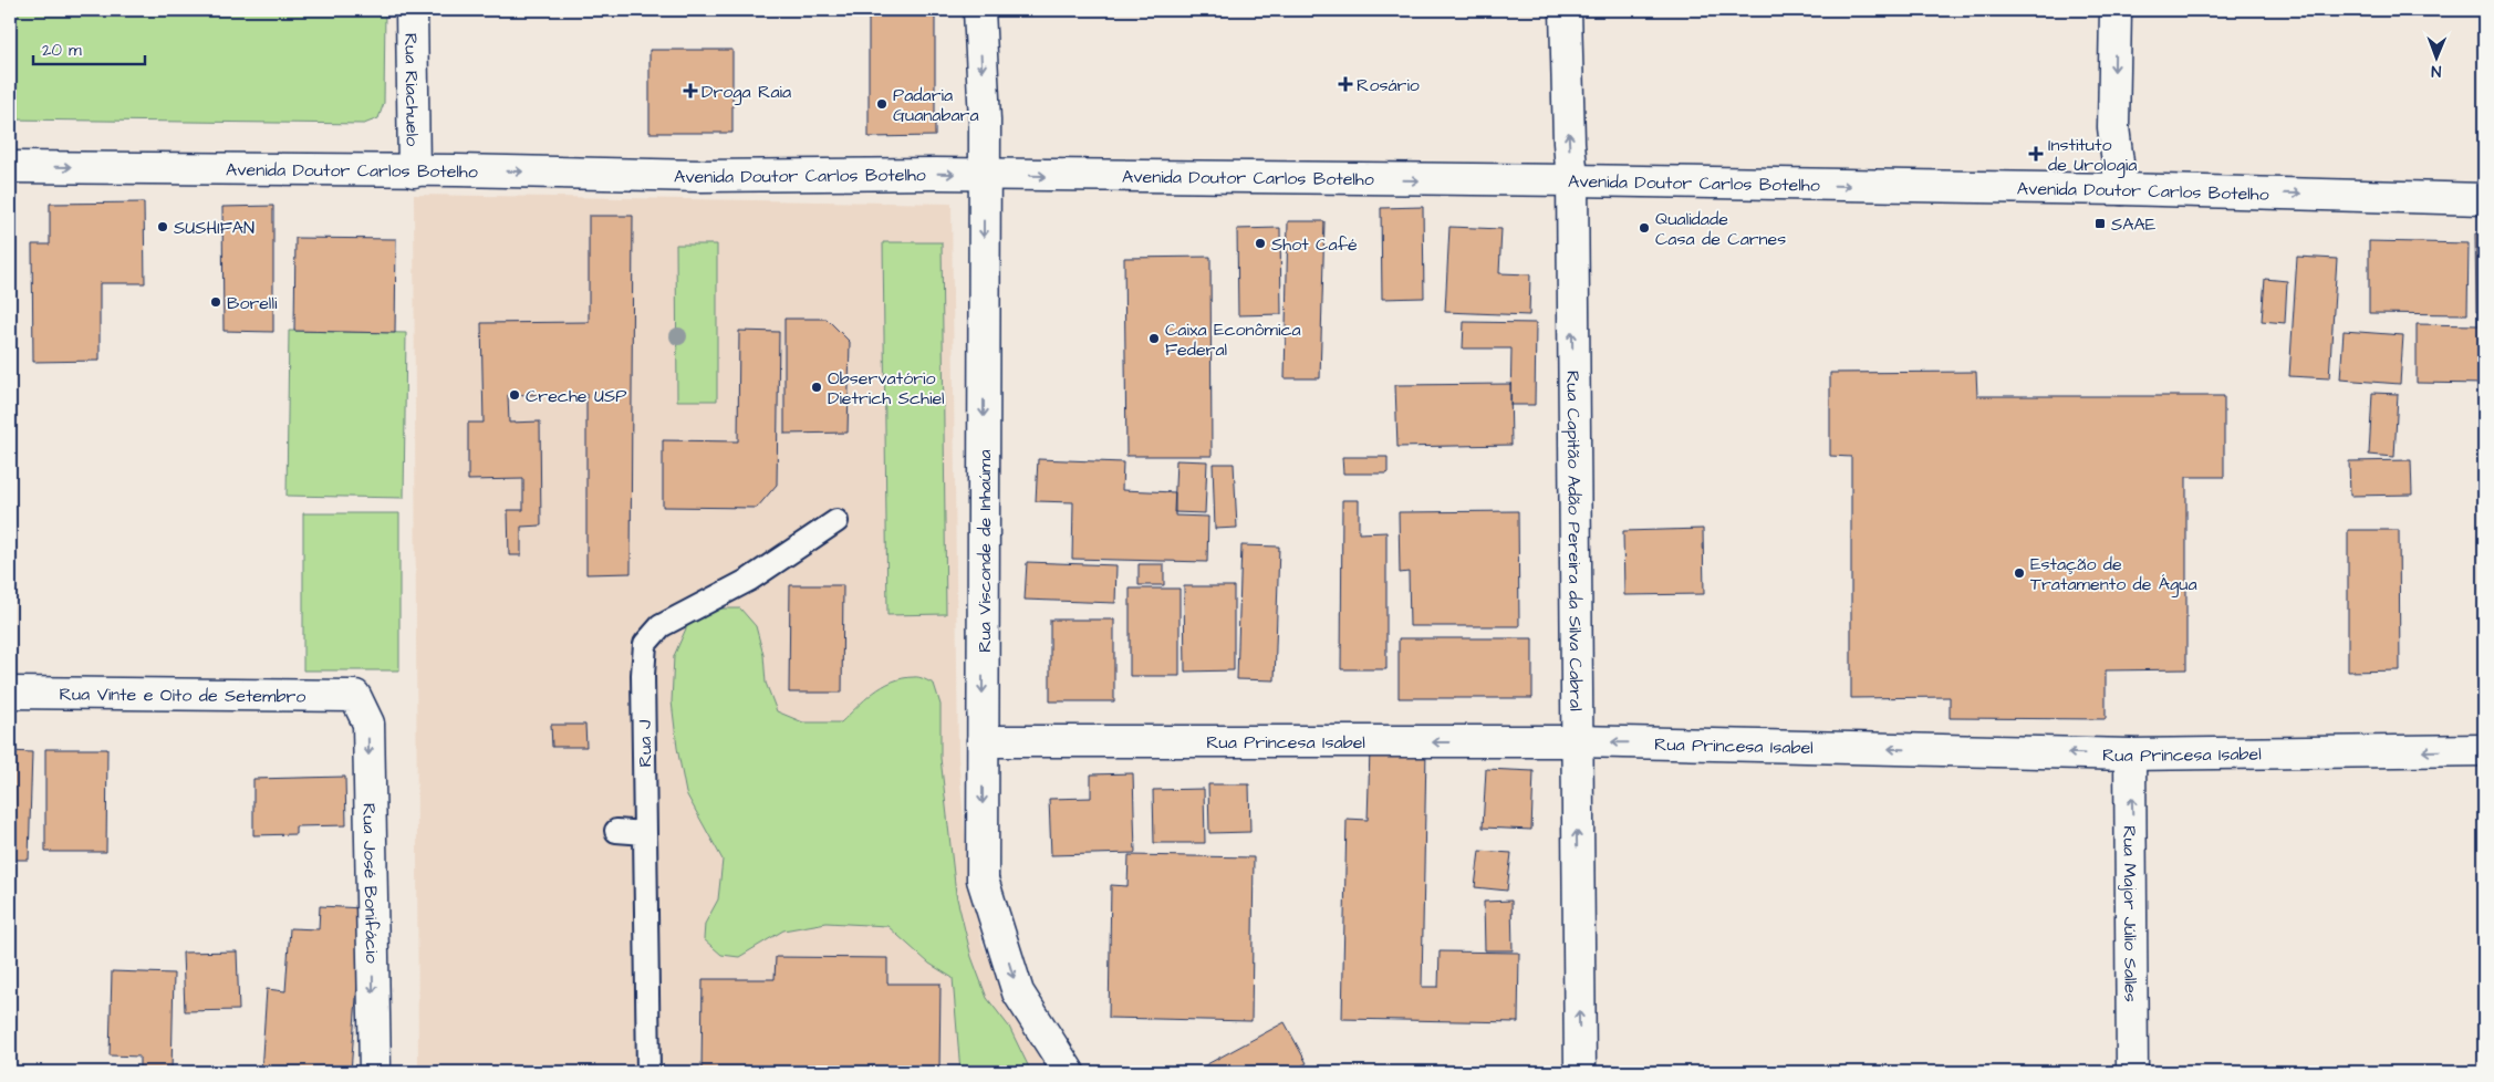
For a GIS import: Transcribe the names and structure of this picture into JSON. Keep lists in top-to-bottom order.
{
  "streets": {
    "main road": [
      "Rua Riachuelo",
      "Avenida Doutor Carlos Botelho",
      "Rua Capitão Adão Pereira da Silva Cabral",
      "Rua Visconde de Inhaúma",
      "Rua Vinte e Oito de Setembro",
      "Rua Princesa Isabel",
      "Rua José Bonifácio",
      "Rua Major Júlio Salles"
    ],
    "lane": ["Rua J"]
  },
  "crossings": [
    ["Rua Riachuelo", "Avenida Doutor Carlos Botelho"],
    ["Avenida Doutor Carlos Botelho", "Rua Capitão Adão Pereira da Silva Cabral"],
    ["Avenida Doutor Carlos Botelho", "Rua Visconde de Inhaúma"],
    ["Rua Capitão Adão Pereira da Silva Cabral", "Rua Princesa Isabel"],
    ["Rua Visconde de Inhaúma", "Rua Princesa Isabel"],
    ["Rua Vinte e Oito de Setembro", "Rua José Bonifácio"],
    ["Rua Princesa Isabel", "Rua Major Júlio Salles"]
  ],
  "one_way": [
    "Avenida Doutor Carlos Botelho",
    "Rua Capitão Adão Pereira da Silva Cabral",
    "Rua Visconde de Inhaúma",
    "Rua Princesa Isabel",
    "Rua José Bonifácio",
    "Rua Major Júlio Salles"
  ],
  "places": {
    "health": ["Rosário", "Droga Raia", "Instituto de Urologia"],
    "other": [
      "Padaria Guanabara",
      "SUSHIFAN",
      "Qualidade Casa de Carnes",
      "Shot Café",
      "Borelli",
      "Caixa Econômica Federal",
      "Observatório Dietrich Schiel",
      "Creche USP",
      "Estação de Tratamento de Água"
    ],
    "transit": ["SAAE"]
  },
  "scale_bar": "20 m",
  "north": "bottom"
}
